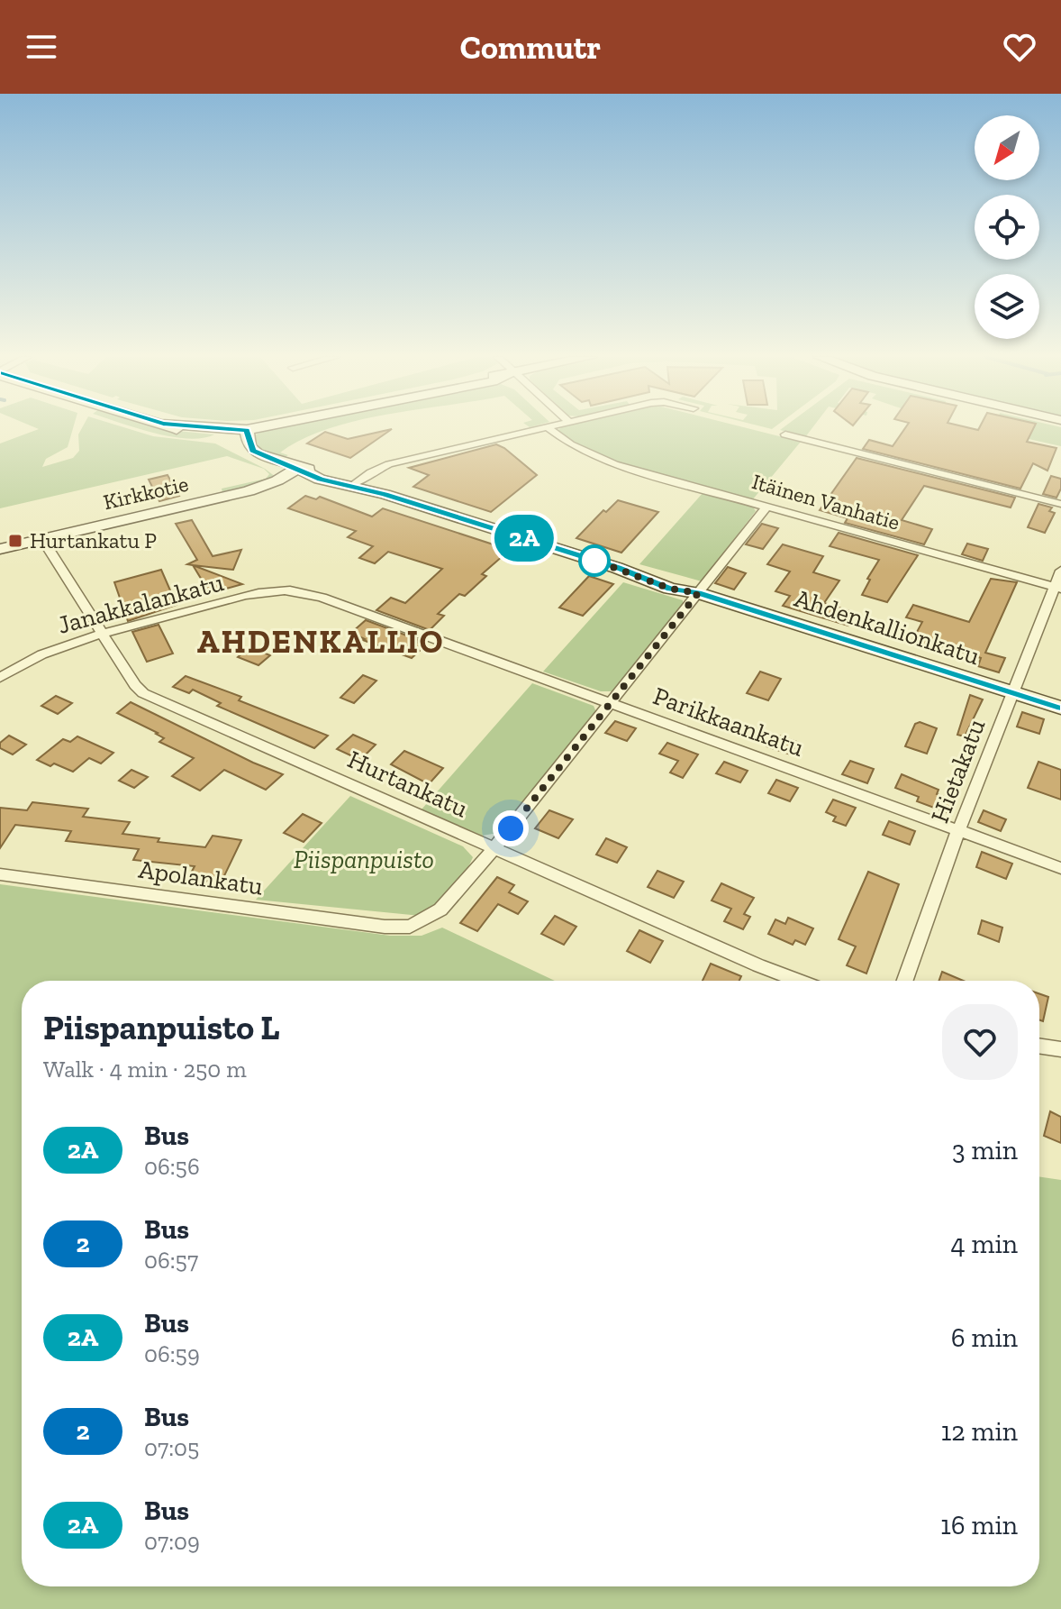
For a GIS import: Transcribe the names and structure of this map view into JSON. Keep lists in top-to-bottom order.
{
  "streets": {
    "street": [
      "Kirkkotie",
      "Itäinen Vanhatie",
      "Janakkalankatu",
      "Ahdenkallionkatu",
      "Parikkaankatu",
      "Hietakatu",
      "Hurtankatu",
      "Apolankatu"
    ]
  },
  "crossings": [
    ["Kirkkotie", "Ahdenkallionkatu"],
    ["Kirkkotie", "Hurtankatu"],
    ["Itäinen Vanhatie", "Hietakatu"],
    ["Janakkalankatu", "Parikkaankatu"],
    ["Janakkalankatu", "Hurtankatu"],
    ["Ahdenkallionkatu", "Hietakatu"],
    ["Parikkaankatu", "Hietakatu"],
    ["Hurtankatu", "Apolankatu"]
  ],
  "districts": ["AHDENKALLIO"],
  "parks": ["Piispanpuisto"],
  "places": {
    "transit": ["Hurtankatu P"]
  },
  "lines": ["bus line 2A"],
  "north": "bottom left",
  "page": {
    "header": "Commutr",
    "on_map": "2A",
    "heading": ["Piispanpuisto L", "Walk · 4 min · 250 m"],
    "list": [
      {
        "mark": "2A",
        "name": "Bus",
        "note": "06:56",
        "value": "3 min"
      },
      {
        "mark": "2",
        "name": "Bus",
        "note": "06:57",
        "value": "4 min"
      },
      {
        "mark": "2A",
        "name": "Bus",
        "note": "06:59",
        "value": "6 min"
      },
      {
        "mark": "2",
        "name": "Bus",
        "note": "07:05",
        "value": "12 min"
      },
      {
        "mark": "2A",
        "name": "Bus",
        "note": "07:09",
        "value": "16 min"
      }
    ]
  }
}
